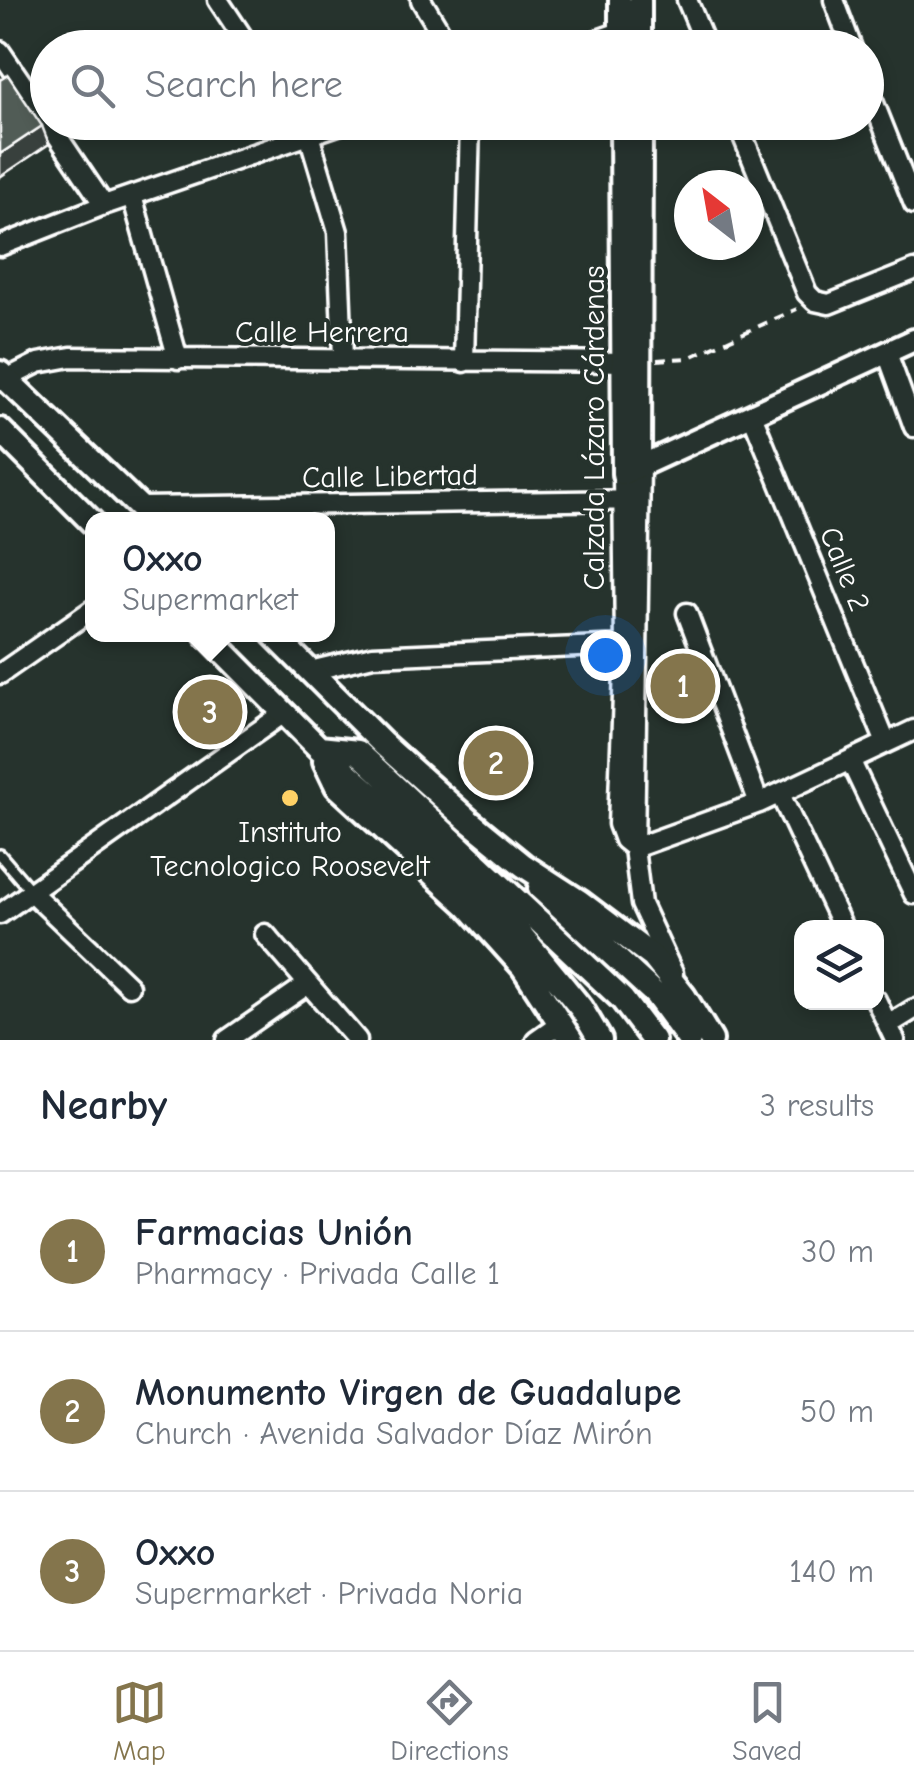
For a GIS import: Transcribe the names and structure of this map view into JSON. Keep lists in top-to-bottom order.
{
  "streets": {
    "street": [
      "Calle Herrera",
      "Calzada Lázaro Cárdenas",
      "Calle Libertad",
      "Calle 2"
    ]
  },
  "crossings": [
    ["Calle Herrera", "Calzada Lázaro Cárdenas"],
    ["Calzada Lázaro Cárdenas", "Calle Libertad"]
  ],
  "places": ["Instituto Tecnologico Roosevelt"],
  "north": "top left",
  "page": {
    "search": "Search here",
    "popup": ["Oxxo", "Supermarket"],
    "pins": ["1", "3", "2"],
    "heading": ["Nearby", "3 results"],
    "list": [
      {
        "mark": "1",
        "name": "Farmacias Unión",
        "note": "Pharmacy · Privada Calle 1",
        "value": "30 m"
      },
      {
        "mark": "2",
        "name": "Monumento Virgen de Guadalupe",
        "note": "Church · Avenida Salvador Díaz Mirón",
        "value": "50 m"
      },
      {
        "mark": "3",
        "name": "Oxxo",
        "note": "Supermarket · Privada Noria",
        "value": "140 m"
      }
    ],
    "nav": ["Map", "Directions", "Saved"]
  }
}
